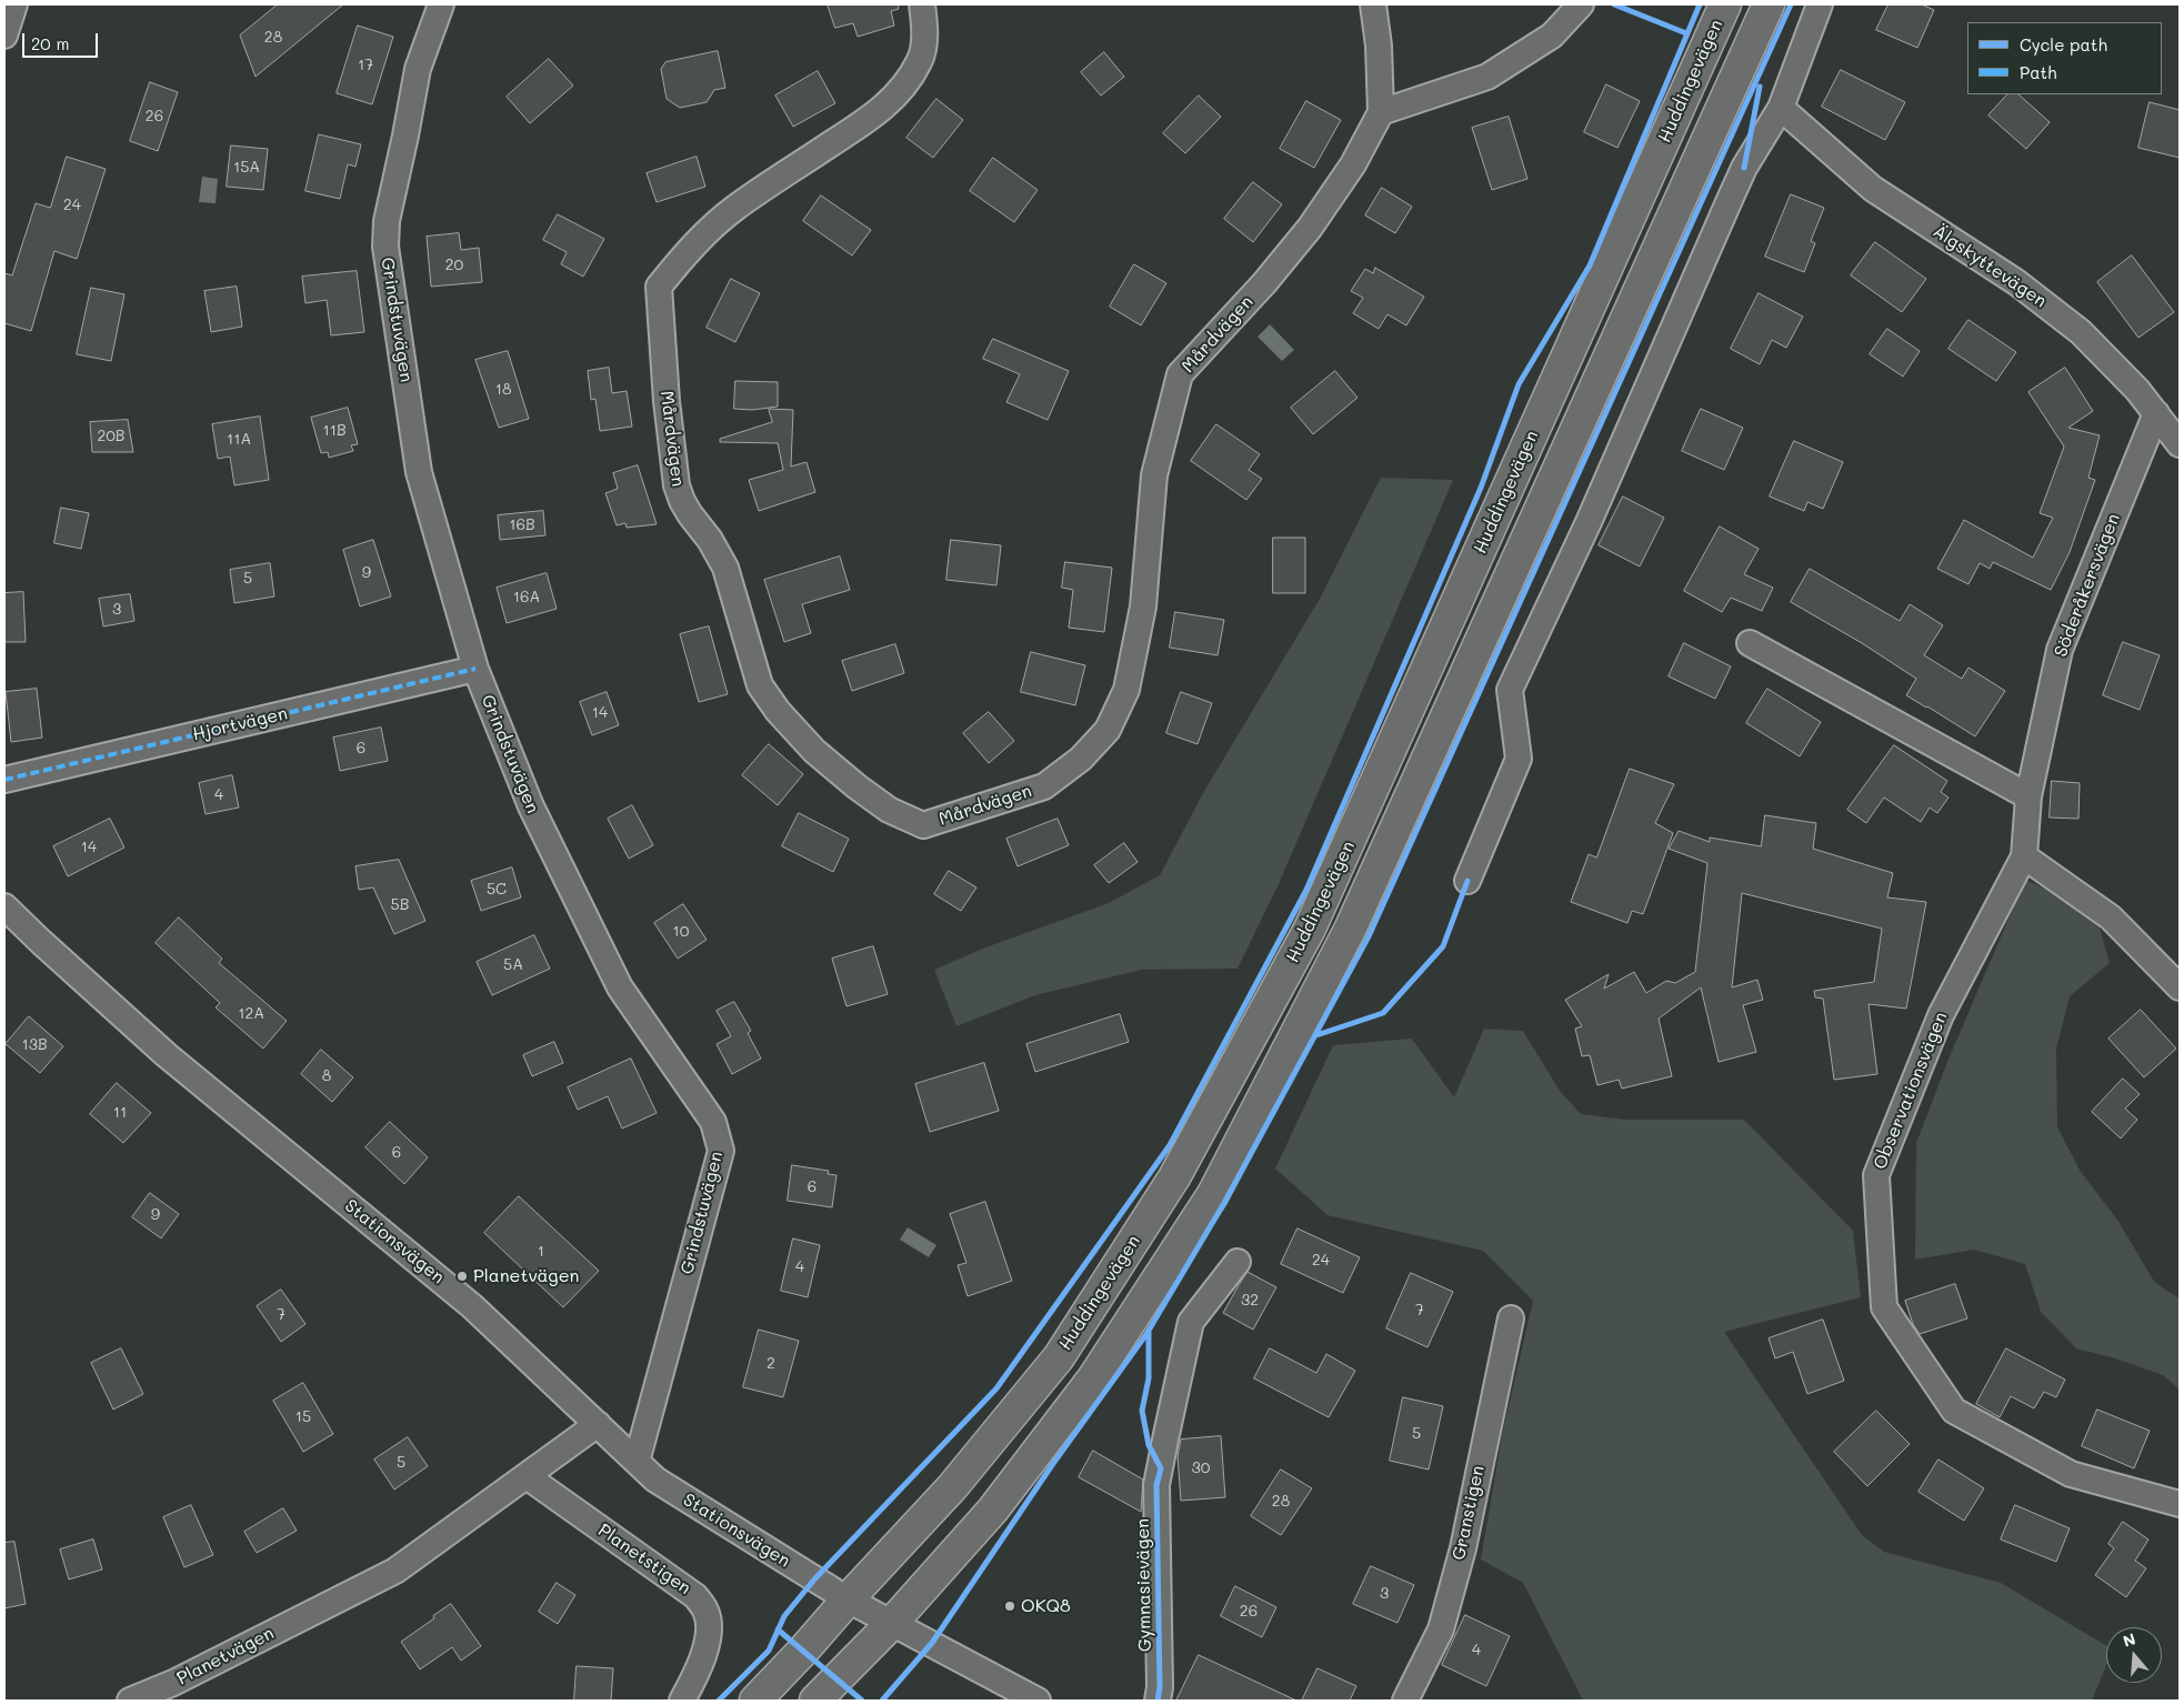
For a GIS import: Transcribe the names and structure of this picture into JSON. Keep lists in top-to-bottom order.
{
  "streets": {
    "main road": ["Huddingevägen"],
    "street": [
      "Älgskyttevägen",
      "Grindstuvägen",
      "Mårdvägen",
      "Söderåkersvägen",
      "Hjortvägen",
      "Observationsvägen",
      "Stationsvägen",
      "Granstigen",
      "Planetstigen",
      "Gymnasievägen",
      "Planetvägen"
    ]
  },
  "crossings": [
    ["Huddingevägen", "Stationsvägen"],
    ["Älgskyttevägen", "Söderåkersvägen"],
    ["Grindstuvägen", "Hjortvägen"],
    ["Grindstuvägen", "Stationsvägen"],
    ["Söderåkersvägen", "Observationsvägen"],
    ["Stationsvägen", "Planetvägen"],
    ["Planetstigen", "Planetvägen"]
  ],
  "places": ["Planetvägen", "OKQ8"],
  "house_numbers": [
    "28",
    "17",
    "26",
    "15A",
    "24",
    "20",
    "18",
    "11B",
    "20B",
    "11A",
    "16B",
    "9",
    "5",
    "16A",
    "3",
    "14",
    "6",
    "4",
    "14",
    "5C",
    "5B",
    "10",
    "5A",
    "12A",
    "13B",
    "8",
    "11",
    "6",
    "6",
    "9",
    "1",
    "24",
    "4",
    "32",
    "7",
    "7",
    "2",
    "15",
    "5",
    "5",
    "30",
    "28",
    "3",
    "26",
    "4"
  ],
  "legend": ["Cycle path", "Path"],
  "scale_bar": "20 m",
  "north": "top"
}
